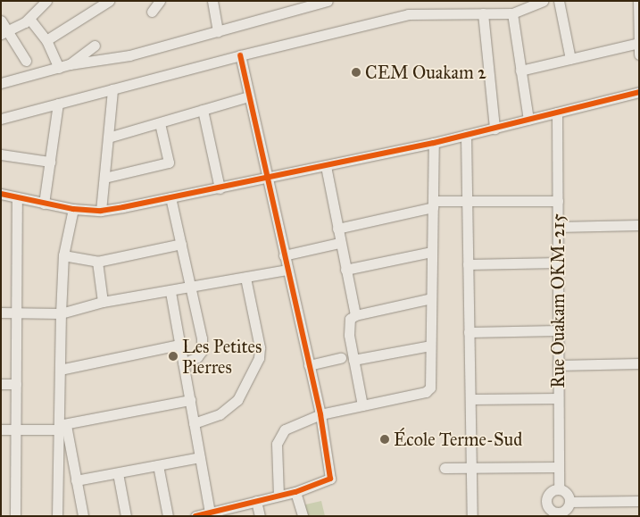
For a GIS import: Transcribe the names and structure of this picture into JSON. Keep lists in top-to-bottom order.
{
  "streets": {
    "street": ["Rue Ouakam OKM-215"]
  },
  "places": ["CEM Ouakam 2", "Les Petites Pierres", "École Terme-Sud"]
}
